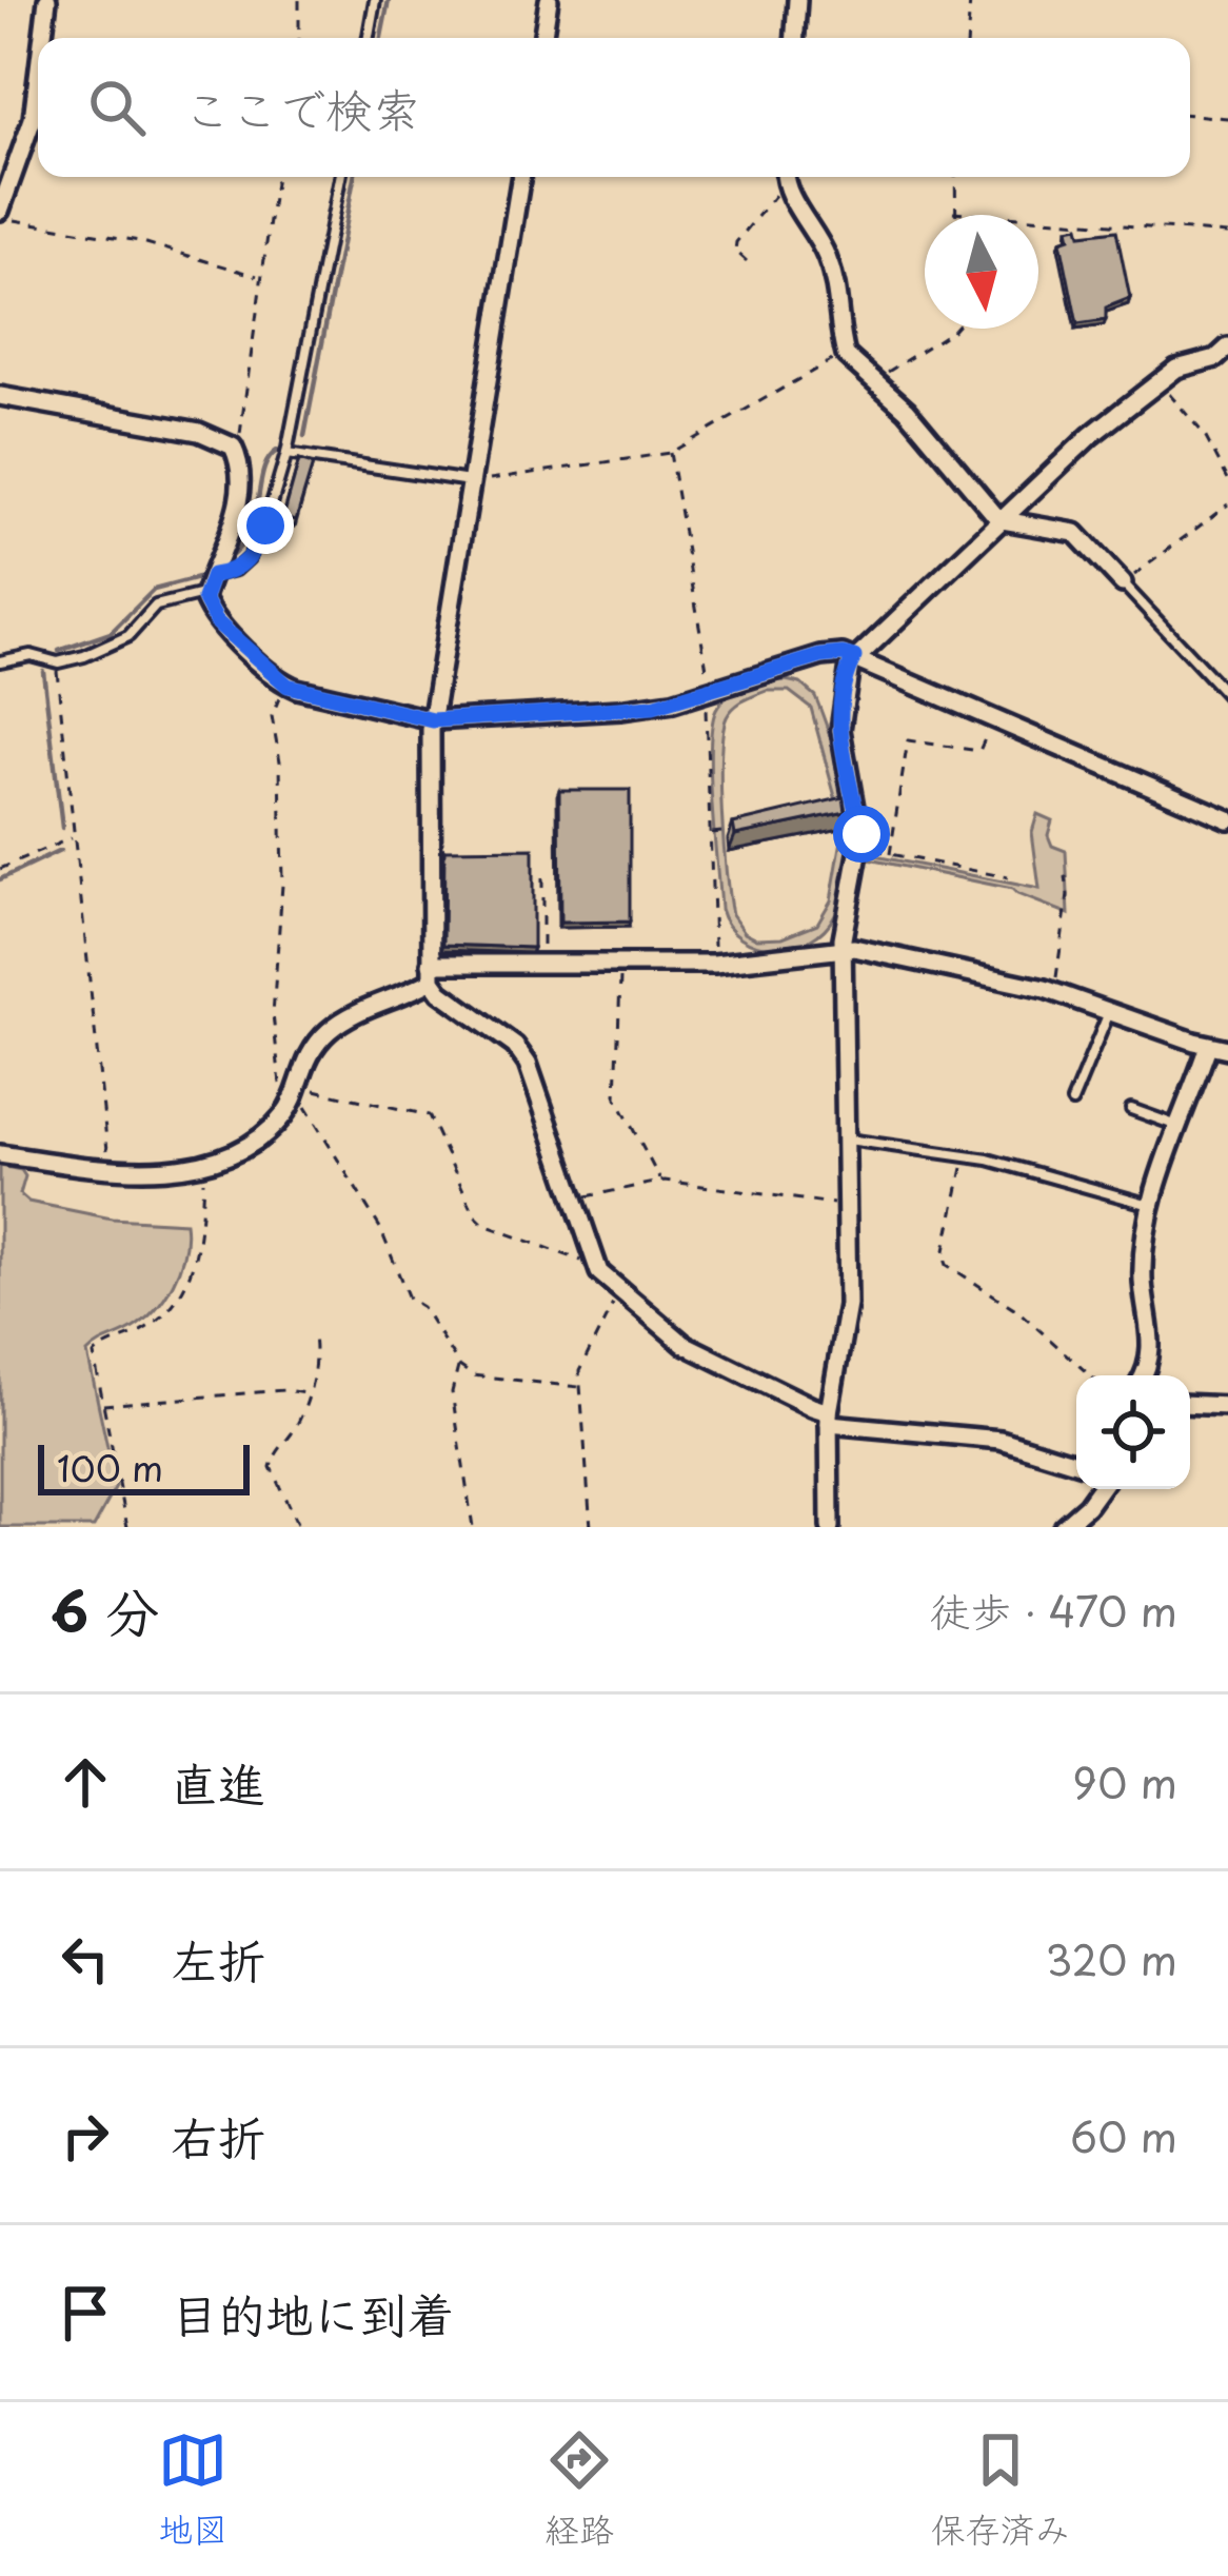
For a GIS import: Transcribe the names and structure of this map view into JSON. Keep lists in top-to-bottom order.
{
  "scale_bar": "100 m",
  "north": "bottom",
  "page": {
    "search": "ここで検索",
    "scale": "100 m",
    "heading": ["6 分", "徒歩 · 470 m"],
    "list": [
      ["直進", "90 m"],
      ["左折", "320 m"],
      ["右折", "60 m"],
      "目的地に到着"
    ],
    "nav": ["地図", "経路", "保存済み"]
  }
}
